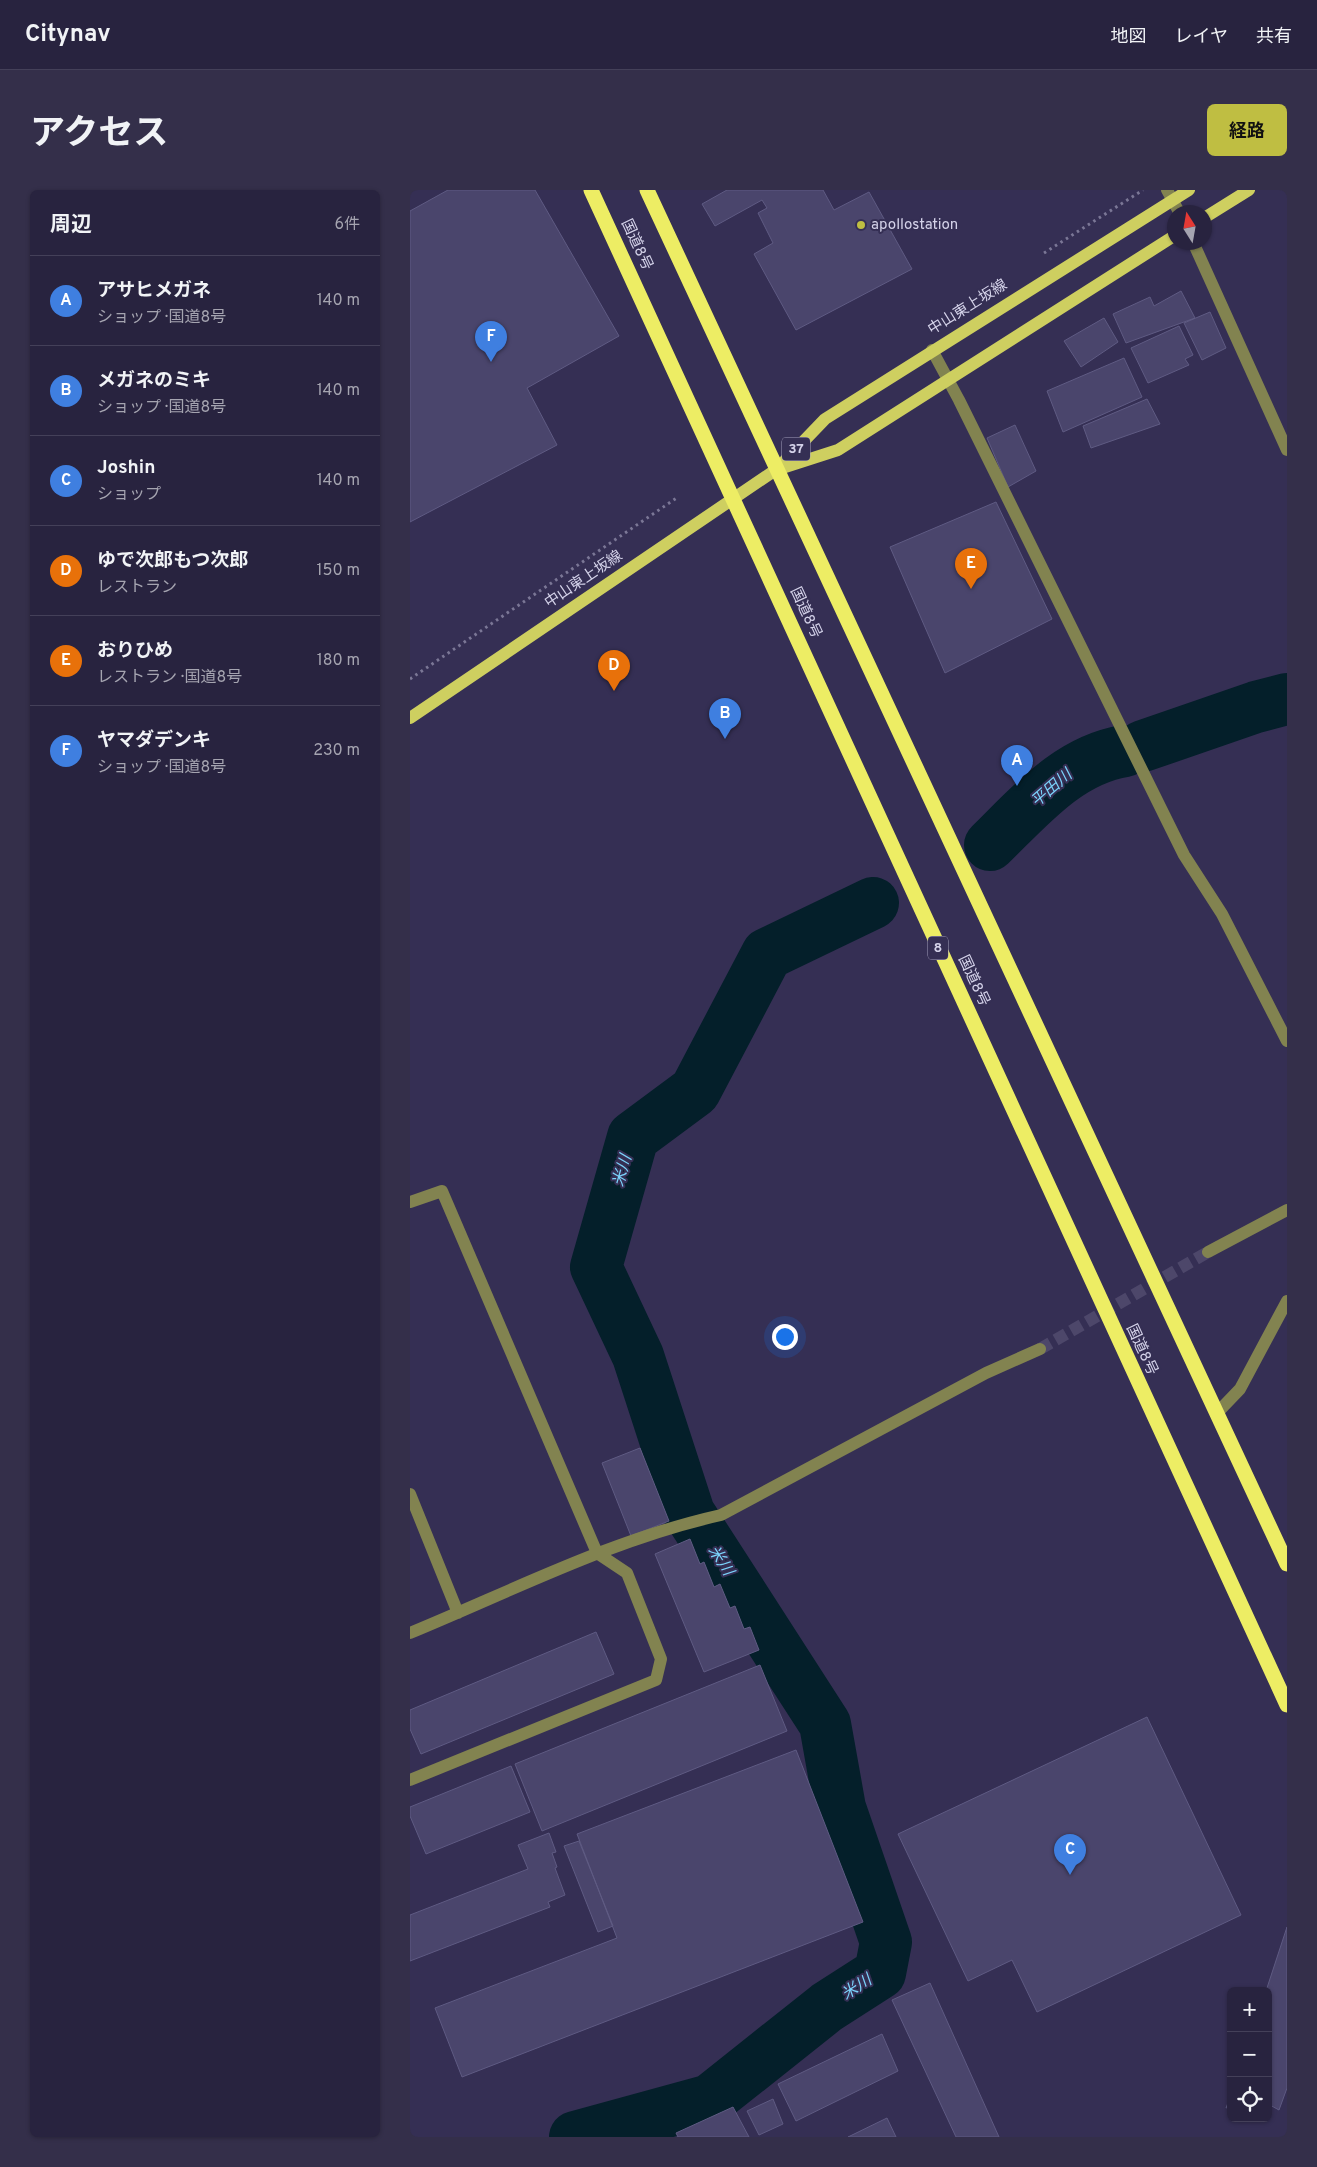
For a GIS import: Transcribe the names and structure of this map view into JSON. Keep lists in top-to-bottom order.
{
  "streets": {
    "highway": ["国道8号", "8"],
    "main road": ["中山東上坂線", "37"]
  },
  "crossings": [
    ["国道8号", "中山東上坂線"]
  ],
  "water": ["平田川", "米川"],
  "places": ["apollostation"],
  "north": "top",
  "page": {
    "header": "Citynav",
    "nav": ["地図", "レイヤ", "共有"],
    "title": "アクセス",
    "buttons": "経路",
    "heading": ["周辺", "6件"],
    "list": [
      {
        "mark": "A",
        "name": "アサヒメガネ",
        "note": "ショップ · 国道8号",
        "value": "140 m"
      },
      {
        "mark": "B",
        "name": "メガネのミキ",
        "note": "ショップ · 国道8号",
        "value": "140 m"
      },
      {
        "mark": "C",
        "name": "Joshin",
        "note": "ショップ",
        "value": "140 m"
      },
      {
        "mark": "D",
        "name": "ゆで次郎もつ次郎",
        "note": "レストラン",
        "value": "150 m"
      },
      {
        "mark": "E",
        "name": "おりひめ",
        "note": "レストラン · 国道8号",
        "value": "180 m"
      },
      {
        "mark": "F",
        "name": "ヤマダデンキ",
        "note": "ショップ · 国道8号",
        "value": "230 m"
      }
    ],
    "pins": [
      "F",
      "E",
      "D",
      "B",
      "A",
      "C"
    ],
    "map_buttons": ["+", "−"]
  }
}
